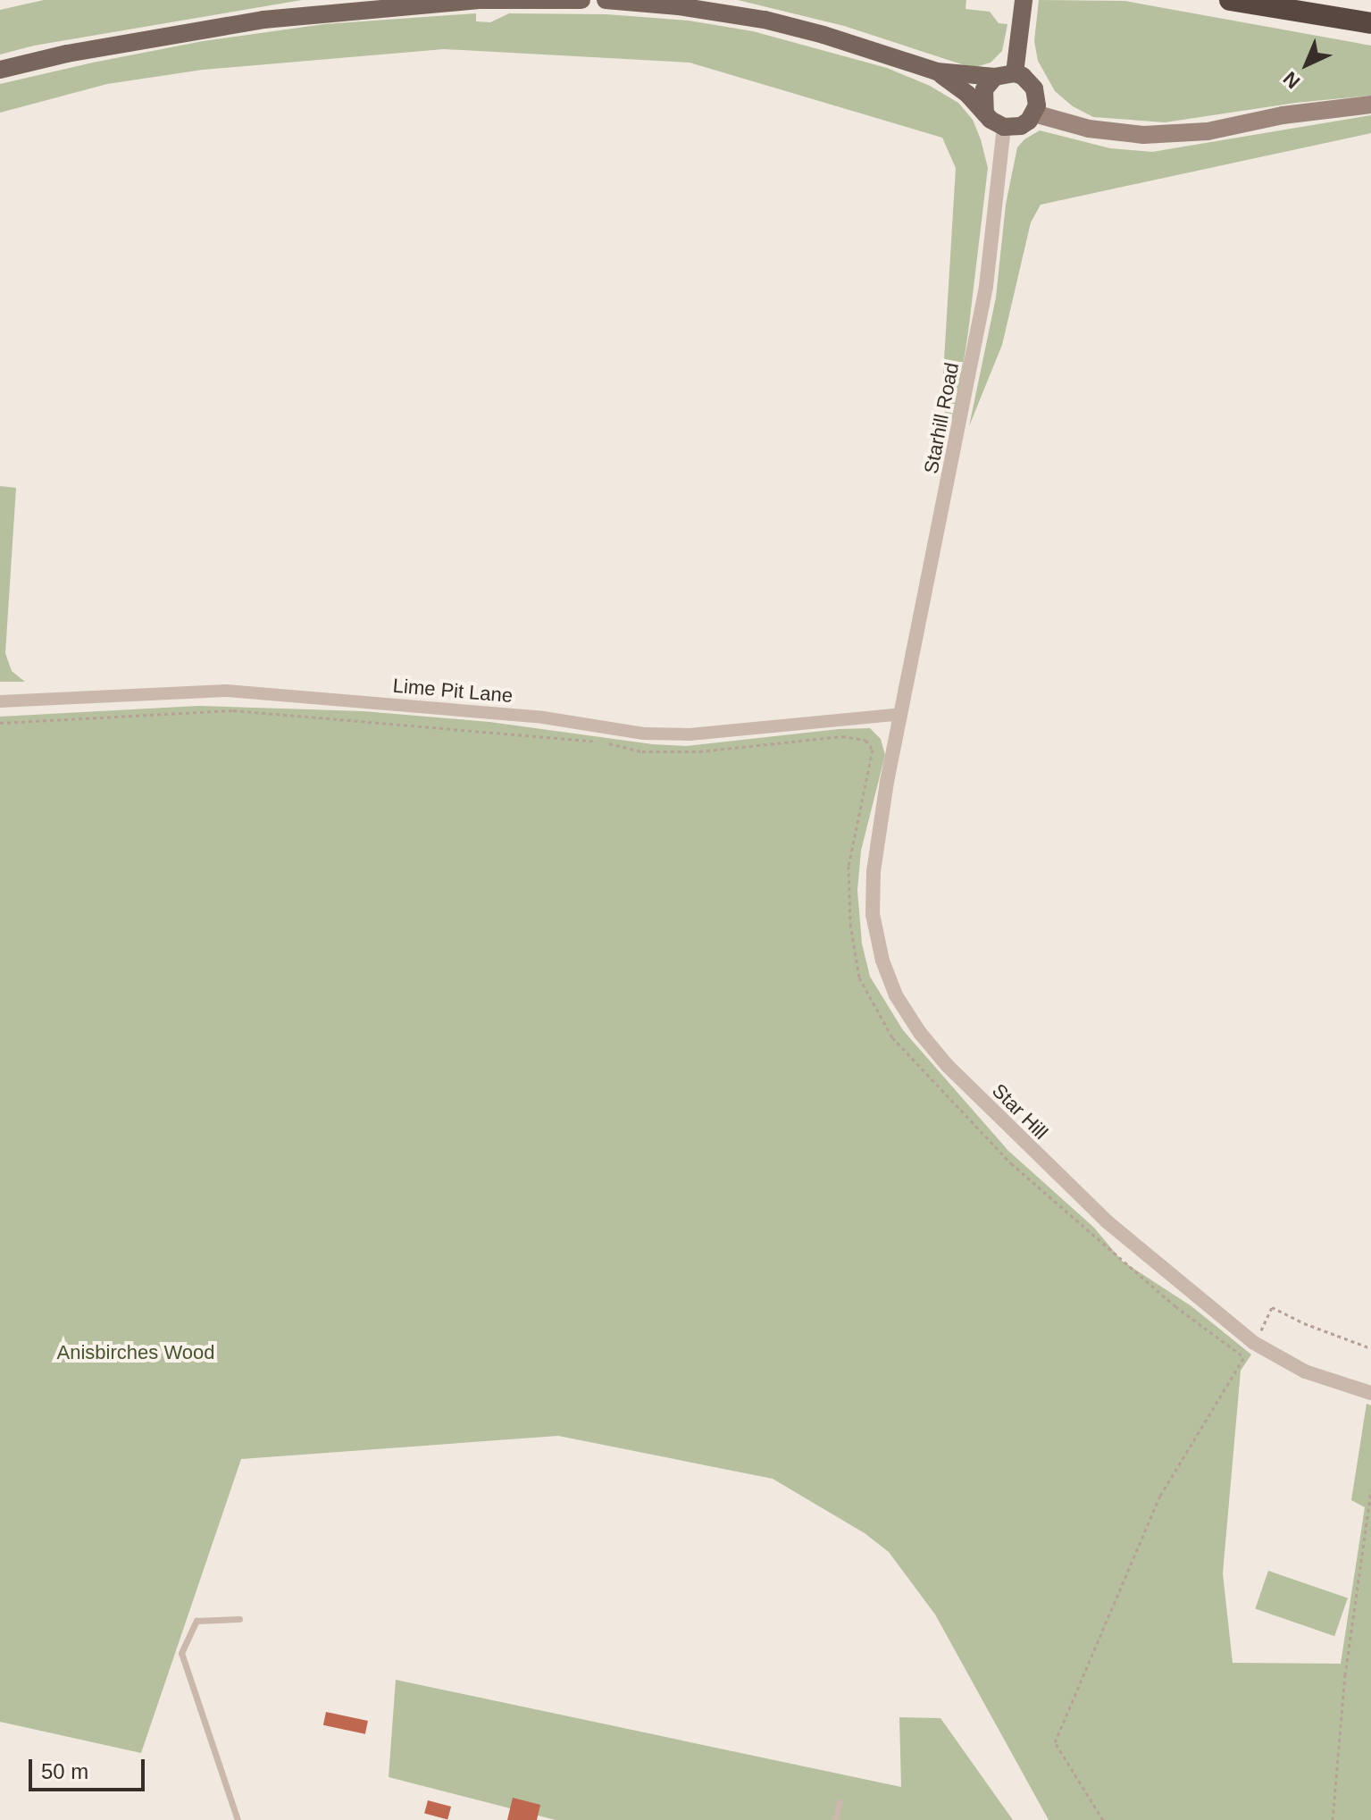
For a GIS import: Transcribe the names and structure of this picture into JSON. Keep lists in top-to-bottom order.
{
  "streets": {
    "street": ["Starhill Road", "Lime Pit Lane", "Star Hill"]
  },
  "crossings": [
    ["Starhill Road", "Lime Pit Lane"],
    ["Starhill Road", "Star Hill"],
    ["Lime Pit Lane", "Star Hill"]
  ],
  "parks": ["Anisbirches Wood"],
  "scale_bar": "50 m",
  "north": "bottom left"
}
